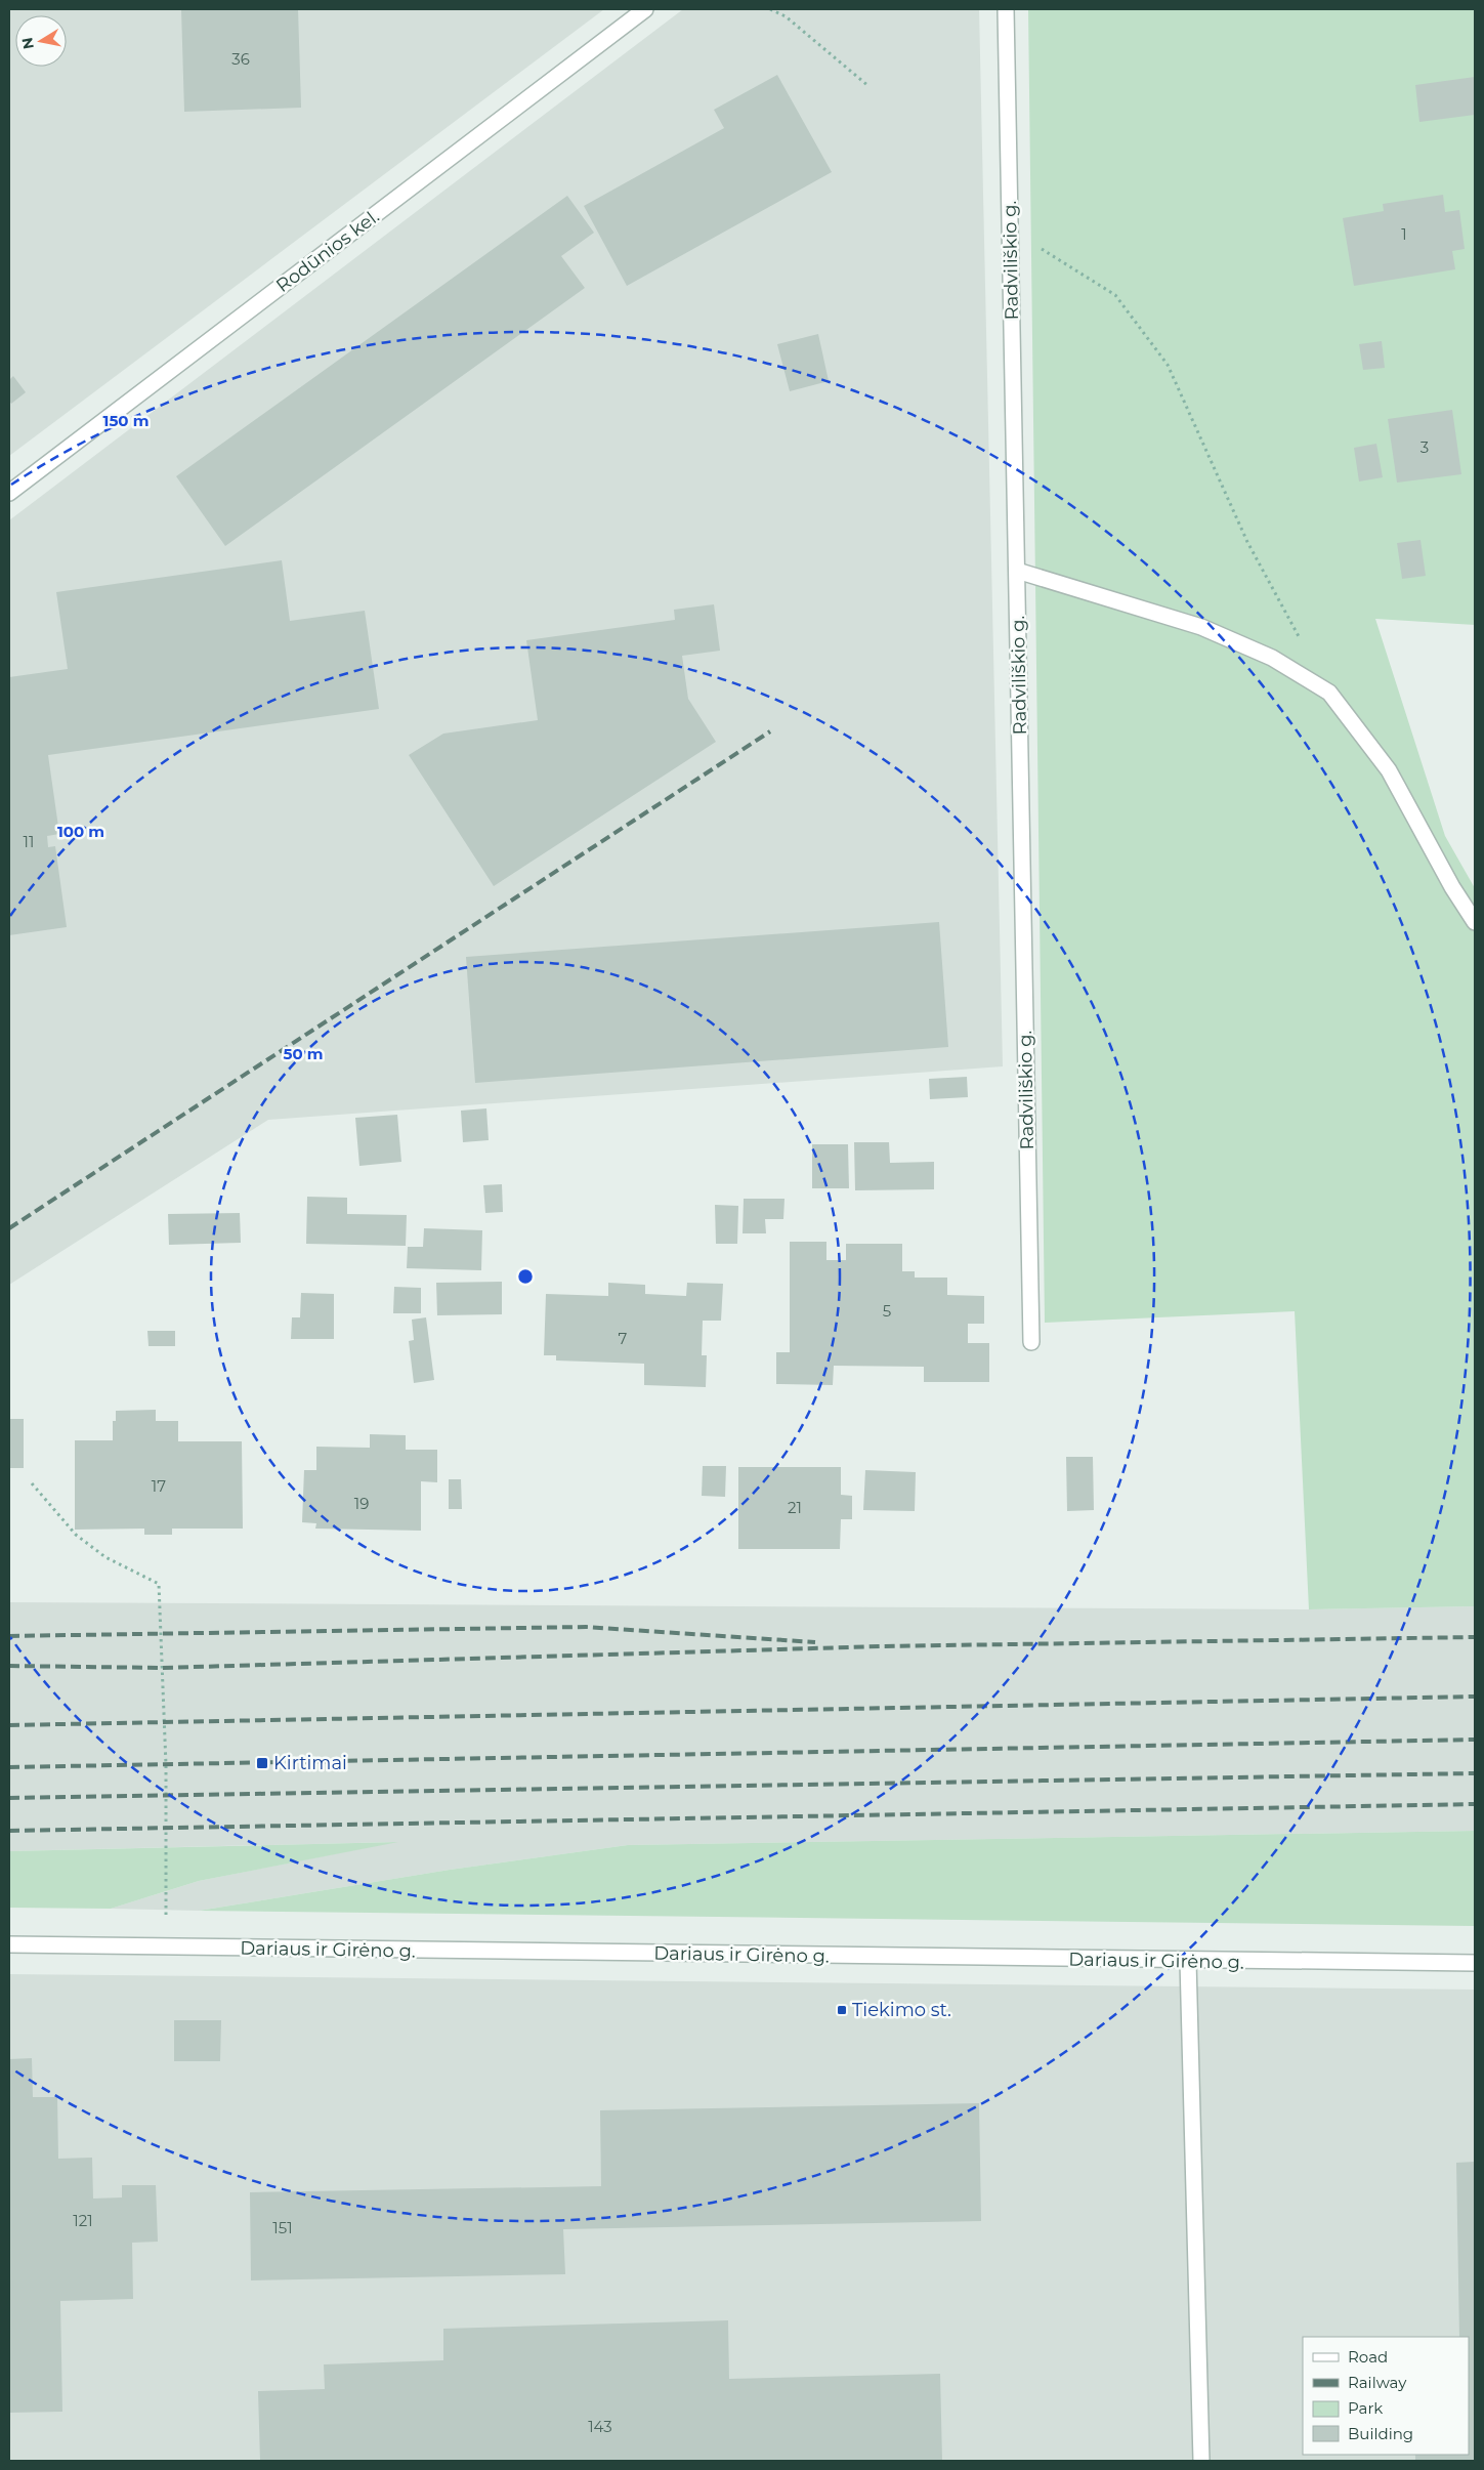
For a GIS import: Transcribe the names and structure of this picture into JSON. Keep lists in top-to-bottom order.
{
  "streets": {
    "street": ["Rodūnios kel.", "Radviliškio g.", "Dariaus ir Girėno g."]
  },
  "places": {
    "transit": ["Kirtimai", "Tiekimo st."]
  },
  "house_numbers": [
    "36",
    "1",
    "3",
    "11",
    "5",
    "7",
    "17",
    "19",
    "21",
    "121",
    "151",
    "143"
  ],
  "legend": [
    "Road",
    "Railway",
    "Park",
    "Building"
  ],
  "north": "left",
  "rings": ["150 m", "100 m", "50 m"]
}
